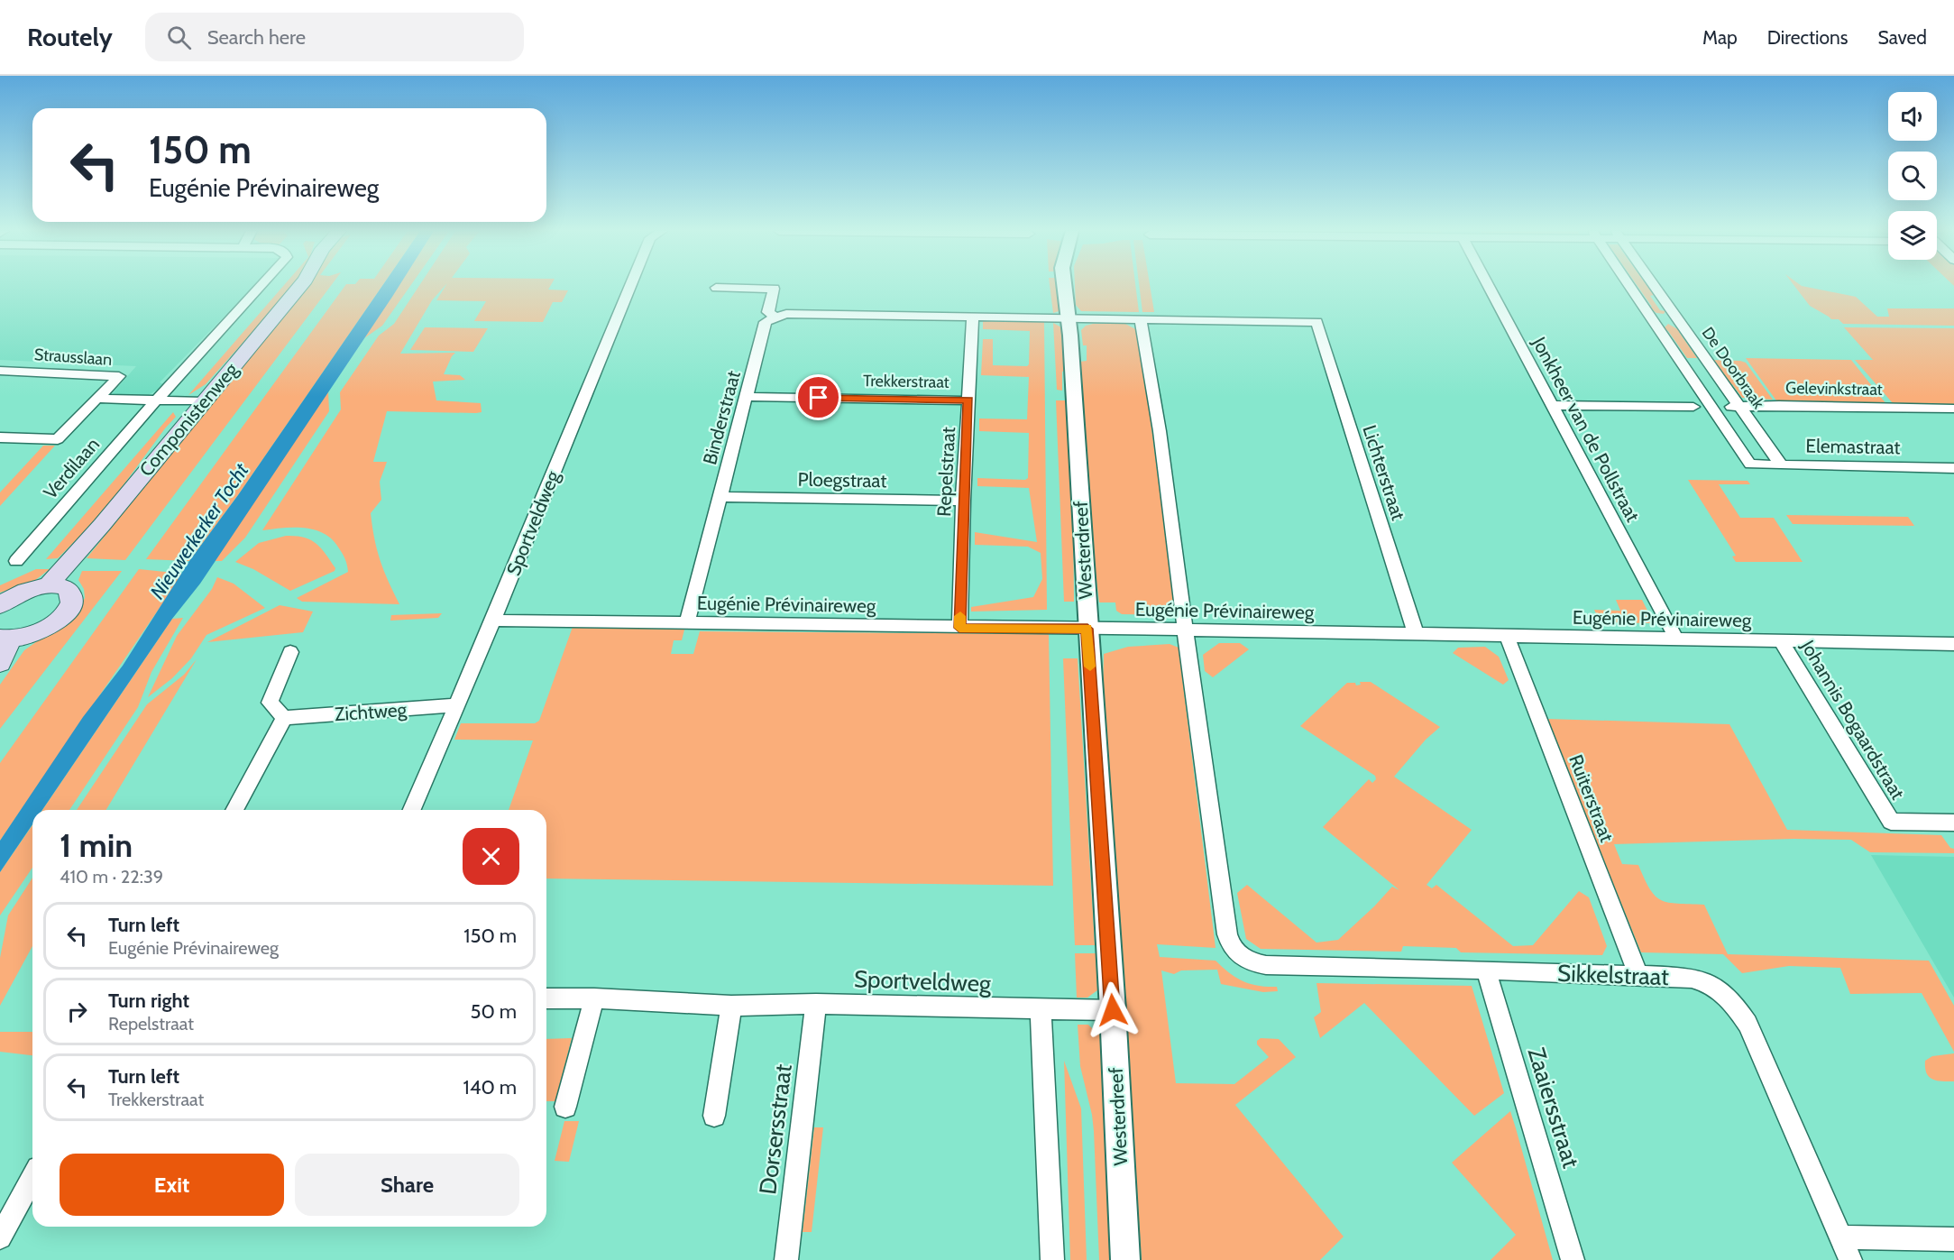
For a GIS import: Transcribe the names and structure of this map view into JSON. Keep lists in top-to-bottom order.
{
  "streets": {
    "main road": ["Componistenweg"],
    "street": [
      "Strausslaan",
      "De Doorbraak",
      "Trekkerstraat",
      "Gelevinkstraat",
      "Binderstraat",
      "Jonkheer van de Pollstraat",
      "Elemastraat",
      "Verdilaan",
      "Repelstraat",
      "Lichterstraat",
      "Ploegstraat",
      "Sportveldweg",
      "Westerdreef",
      "Eugénie Prévinaireweg",
      "Zichtweg",
      "Johannis Bogaardstraat",
      "Ruiterstraat",
      "Sikkelstraat",
      "Zaaiersstraat",
      "Dorsersstraat"
    ]
  },
  "crossings": [
    ["De Doorbraak", "Gelevinkstraat"],
    ["De Doorbraak", "Elemastraat"],
    ["Trekkerstraat", "Binderstraat"],
    ["Trekkerstraat", "Repelstraat"],
    ["Gelevinkstraat", "Elemastraat"],
    ["Binderstraat", "Ploegstraat"],
    ["Binderstraat", "Eugénie Prévinaireweg"],
    ["Jonkheer van de Pollstraat", "Eugénie Prévinaireweg"],
    ["Repelstraat", "Ploegstraat"],
    ["Repelstraat", "Eugénie Prévinaireweg"],
    ["Lichterstraat", "Eugénie Prévinaireweg"],
    ["Sportveldweg", "Westerdreef"],
    ["Sportveldweg", "Eugénie Prévinaireweg"],
    ["Sportveldweg", "Zichtweg"],
    ["Sportveldweg", "Dorsersstraat"],
    ["Westerdreef", "Eugénie Prévinaireweg"],
    ["Eugénie Prévinaireweg", "Johannis Bogaardstraat"],
    ["Eugénie Prévinaireweg", "Ruiterstraat"],
    ["Eugénie Prévinaireweg", "Sikkelstraat"],
    ["Ruiterstraat", "Sikkelstraat"],
    ["Sikkelstraat", "Zaaiersstraat"]
  ],
  "water": ["Nieuwerkerker Tocht"],
  "page": {
    "header": "Routely",
    "search": "Search here",
    "nav": ["Map", "Directions", "Saved"],
    "turn": ["150 m", "Eugénie Prévinaireweg"],
    "heading": ["1 min", "410 m · 22:39"],
    "list": [
      {
        "name": "Turn left",
        "note": "Eugénie Prévinaireweg",
        "value": "150 m"
      },
      {
        "name": "Turn right",
        "note": "Repelstraat",
        "value": "50 m"
      },
      {
        "name": "Turn left",
        "note": "Trekkerstraat",
        "value": "140 m"
      }
    ],
    "buttons": ["Exit", "Share"]
  }
}
